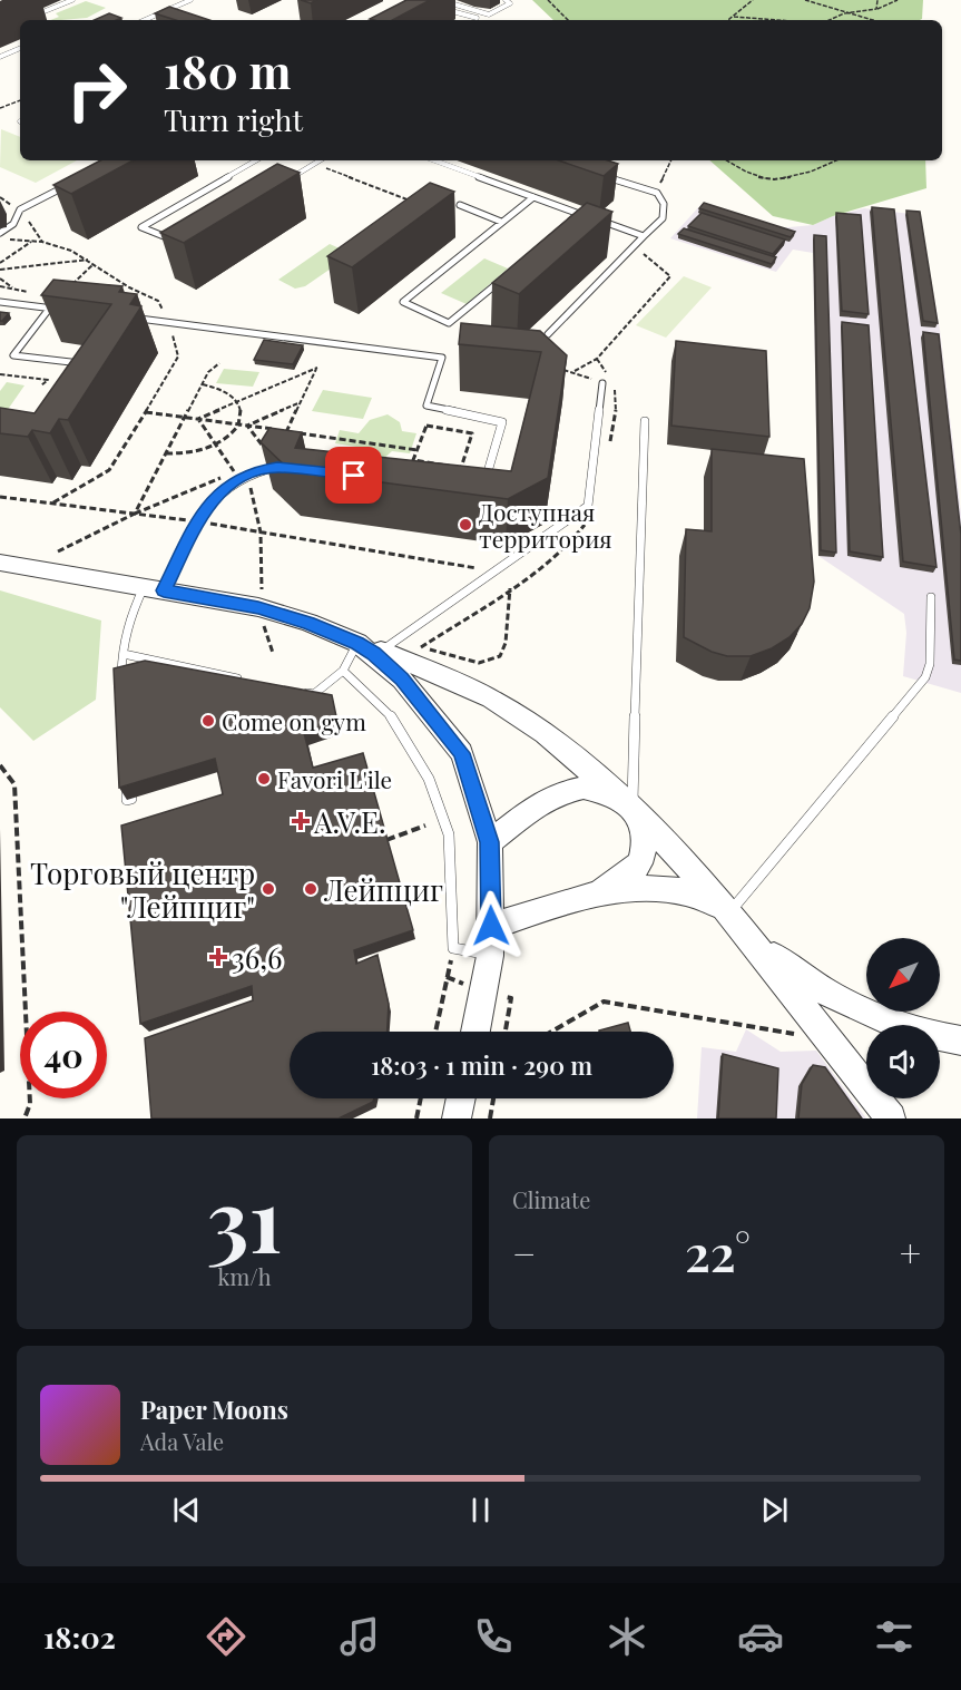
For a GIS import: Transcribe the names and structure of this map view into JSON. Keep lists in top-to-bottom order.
{
  "places": {
    "other": [
      "Доступная территория",
      "Come on gym",
      "Favori L'ile",
      "Торговый центр \"Лейпциг\"",
      "Лейпциг"
    ],
    "health": ["A.V.E.", "36,6"]
  },
  "north": "bottom left",
  "page": {
    "turn": ["180 m", "Turn right"],
    "limit": "40",
    "trip": "18:03 · 1 min · 290 m",
    "tile": [
      ["31", "km/h"],
      "Climate"
    ],
    "heat": ["−", "22°", "+"],
    "song": ["Paper Moons", "Ada Vale"],
    "tabs": "18:02"
  }
}
